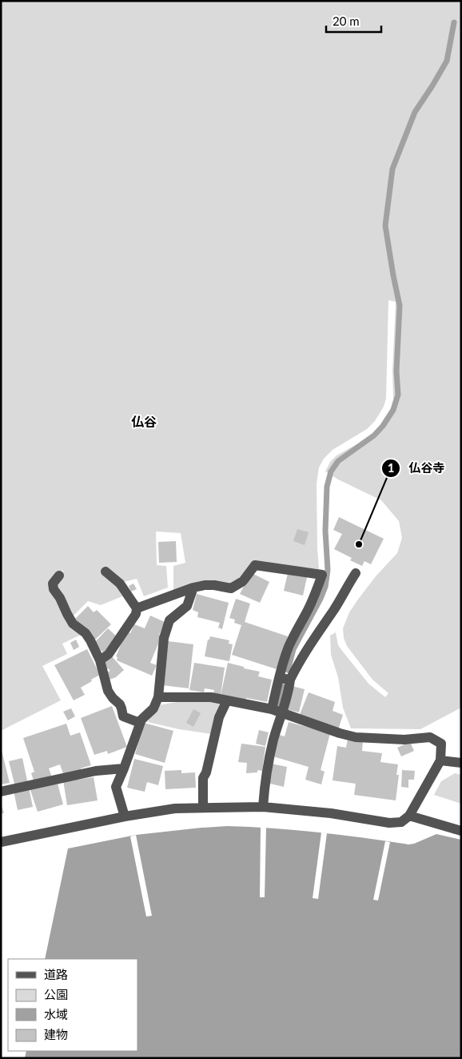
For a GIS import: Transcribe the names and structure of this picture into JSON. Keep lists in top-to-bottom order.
{
  "districts": ["仏谷"],
  "places": ["仏谷寺"],
  "legend": [
    "道路",
    "公園",
    "水域",
    "建物"
  ],
  "scale_bar": "20 m"
}
